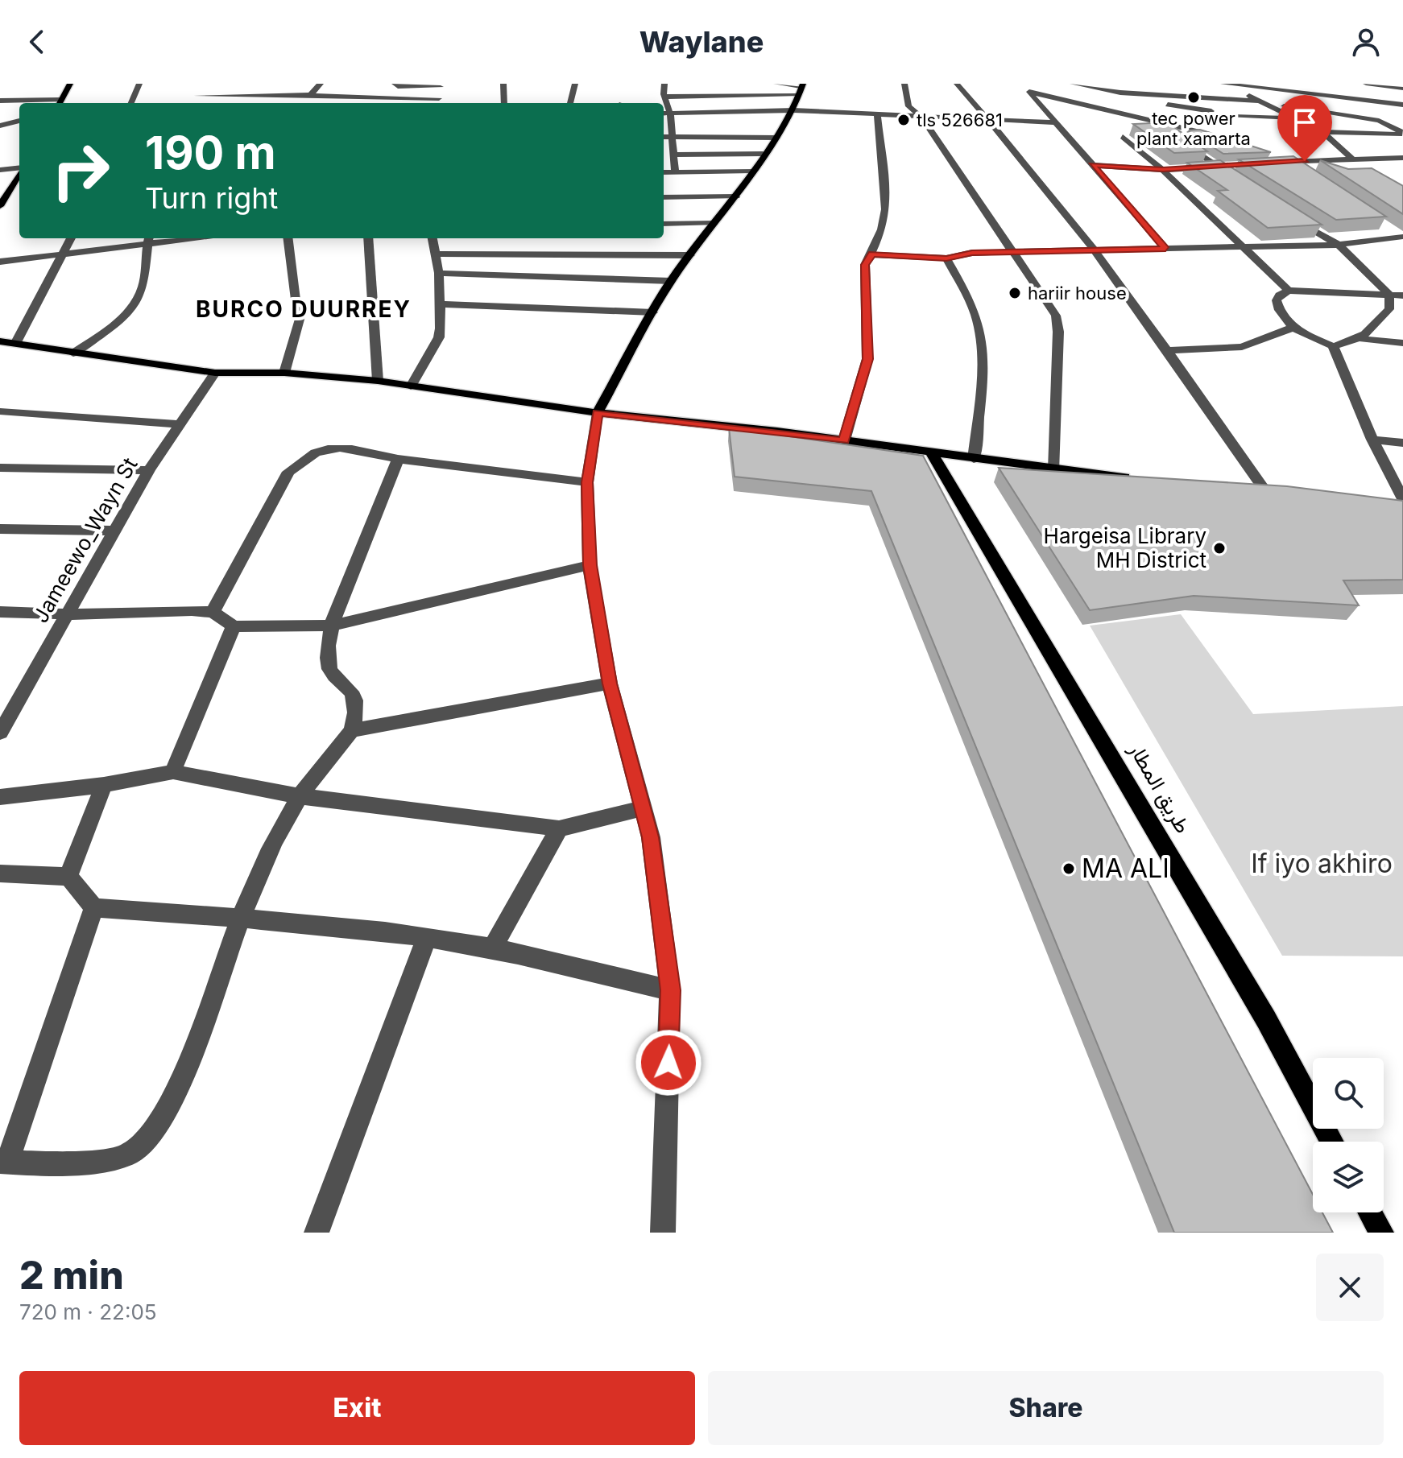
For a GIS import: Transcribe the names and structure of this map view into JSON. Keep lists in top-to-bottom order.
{
  "streets": {
    "main road": ["طريق المطار"],
    "street": ["Jameewo_Wayn St"]
  },
  "districts": ["BURCO DUURREY"],
  "parks": ["If iyo akhiro"],
  "places": [
    "tec power plant xamarta",
    "tls 526681",
    "hariir house",
    "Hargeisa Library MH District",
    "MA ALI"
  ],
  "page": {
    "header": "Waylane",
    "turn": ["190 m", "Turn right"],
    "heading": ["2 min", "720 m · 22:05"],
    "buttons": ["Exit", "Share"]
  }
}
